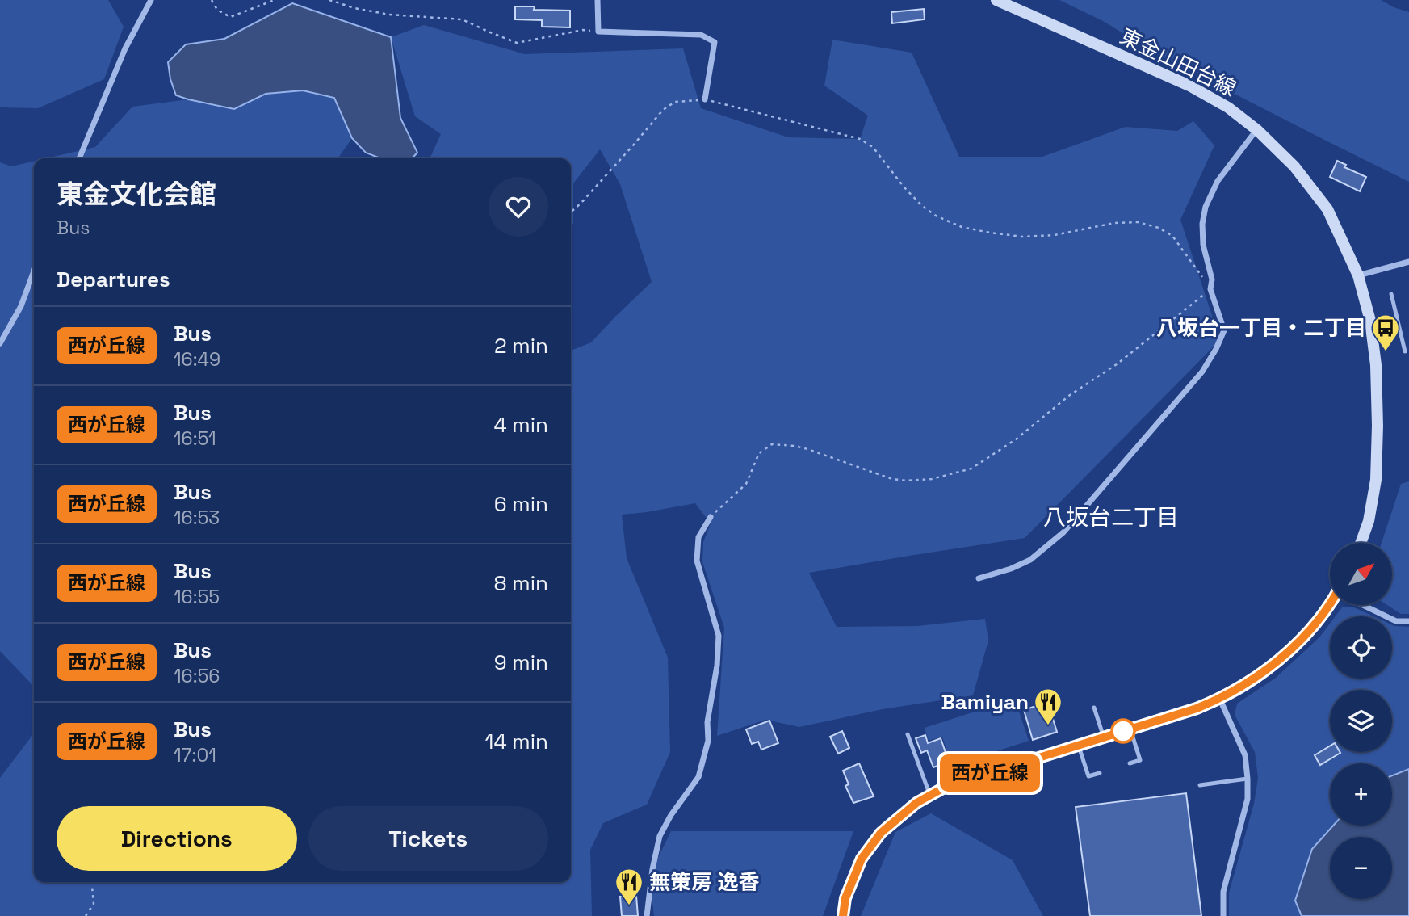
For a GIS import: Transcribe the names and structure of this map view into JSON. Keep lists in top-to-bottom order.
{
  "streets": {
    "main road": ["東金山田台線"]
  },
  "districts": ["八坂台二丁目"],
  "places": {
    "bus stop": ["八坂台一丁目・二丁目"],
    "restaurant": ["Bamiyan", "無策房 逸香"]
  },
  "lines": ["bus line 西が丘線"],
  "north": "top right",
  "page": {
    "on_map": "西が丘線",
    "heading": [
      ["東金文化会館", "Bus"],
      "Departures"
    ],
    "list": [
      {
        "mark": "西が丘線",
        "name": "Bus",
        "note": "16:49",
        "value": "2 min"
      },
      {
        "mark": "西が丘線",
        "name": "Bus",
        "note": "16:51",
        "value": "4 min"
      },
      {
        "mark": "西が丘線",
        "name": "Bus",
        "note": "16:53",
        "value": "6 min"
      },
      {
        "mark": "西が丘線",
        "name": "Bus",
        "note": "16:55",
        "value": "8 min"
      },
      {
        "mark": "西が丘線",
        "name": "Bus",
        "note": "16:56",
        "value": "9 min"
      },
      {
        "mark": "西が丘線",
        "name": "Bus",
        "note": "17:01",
        "value": "14 min"
      }
    ],
    "map_buttons": ["+", "−"],
    "buttons": ["Directions", "Tickets"]
  }
}
